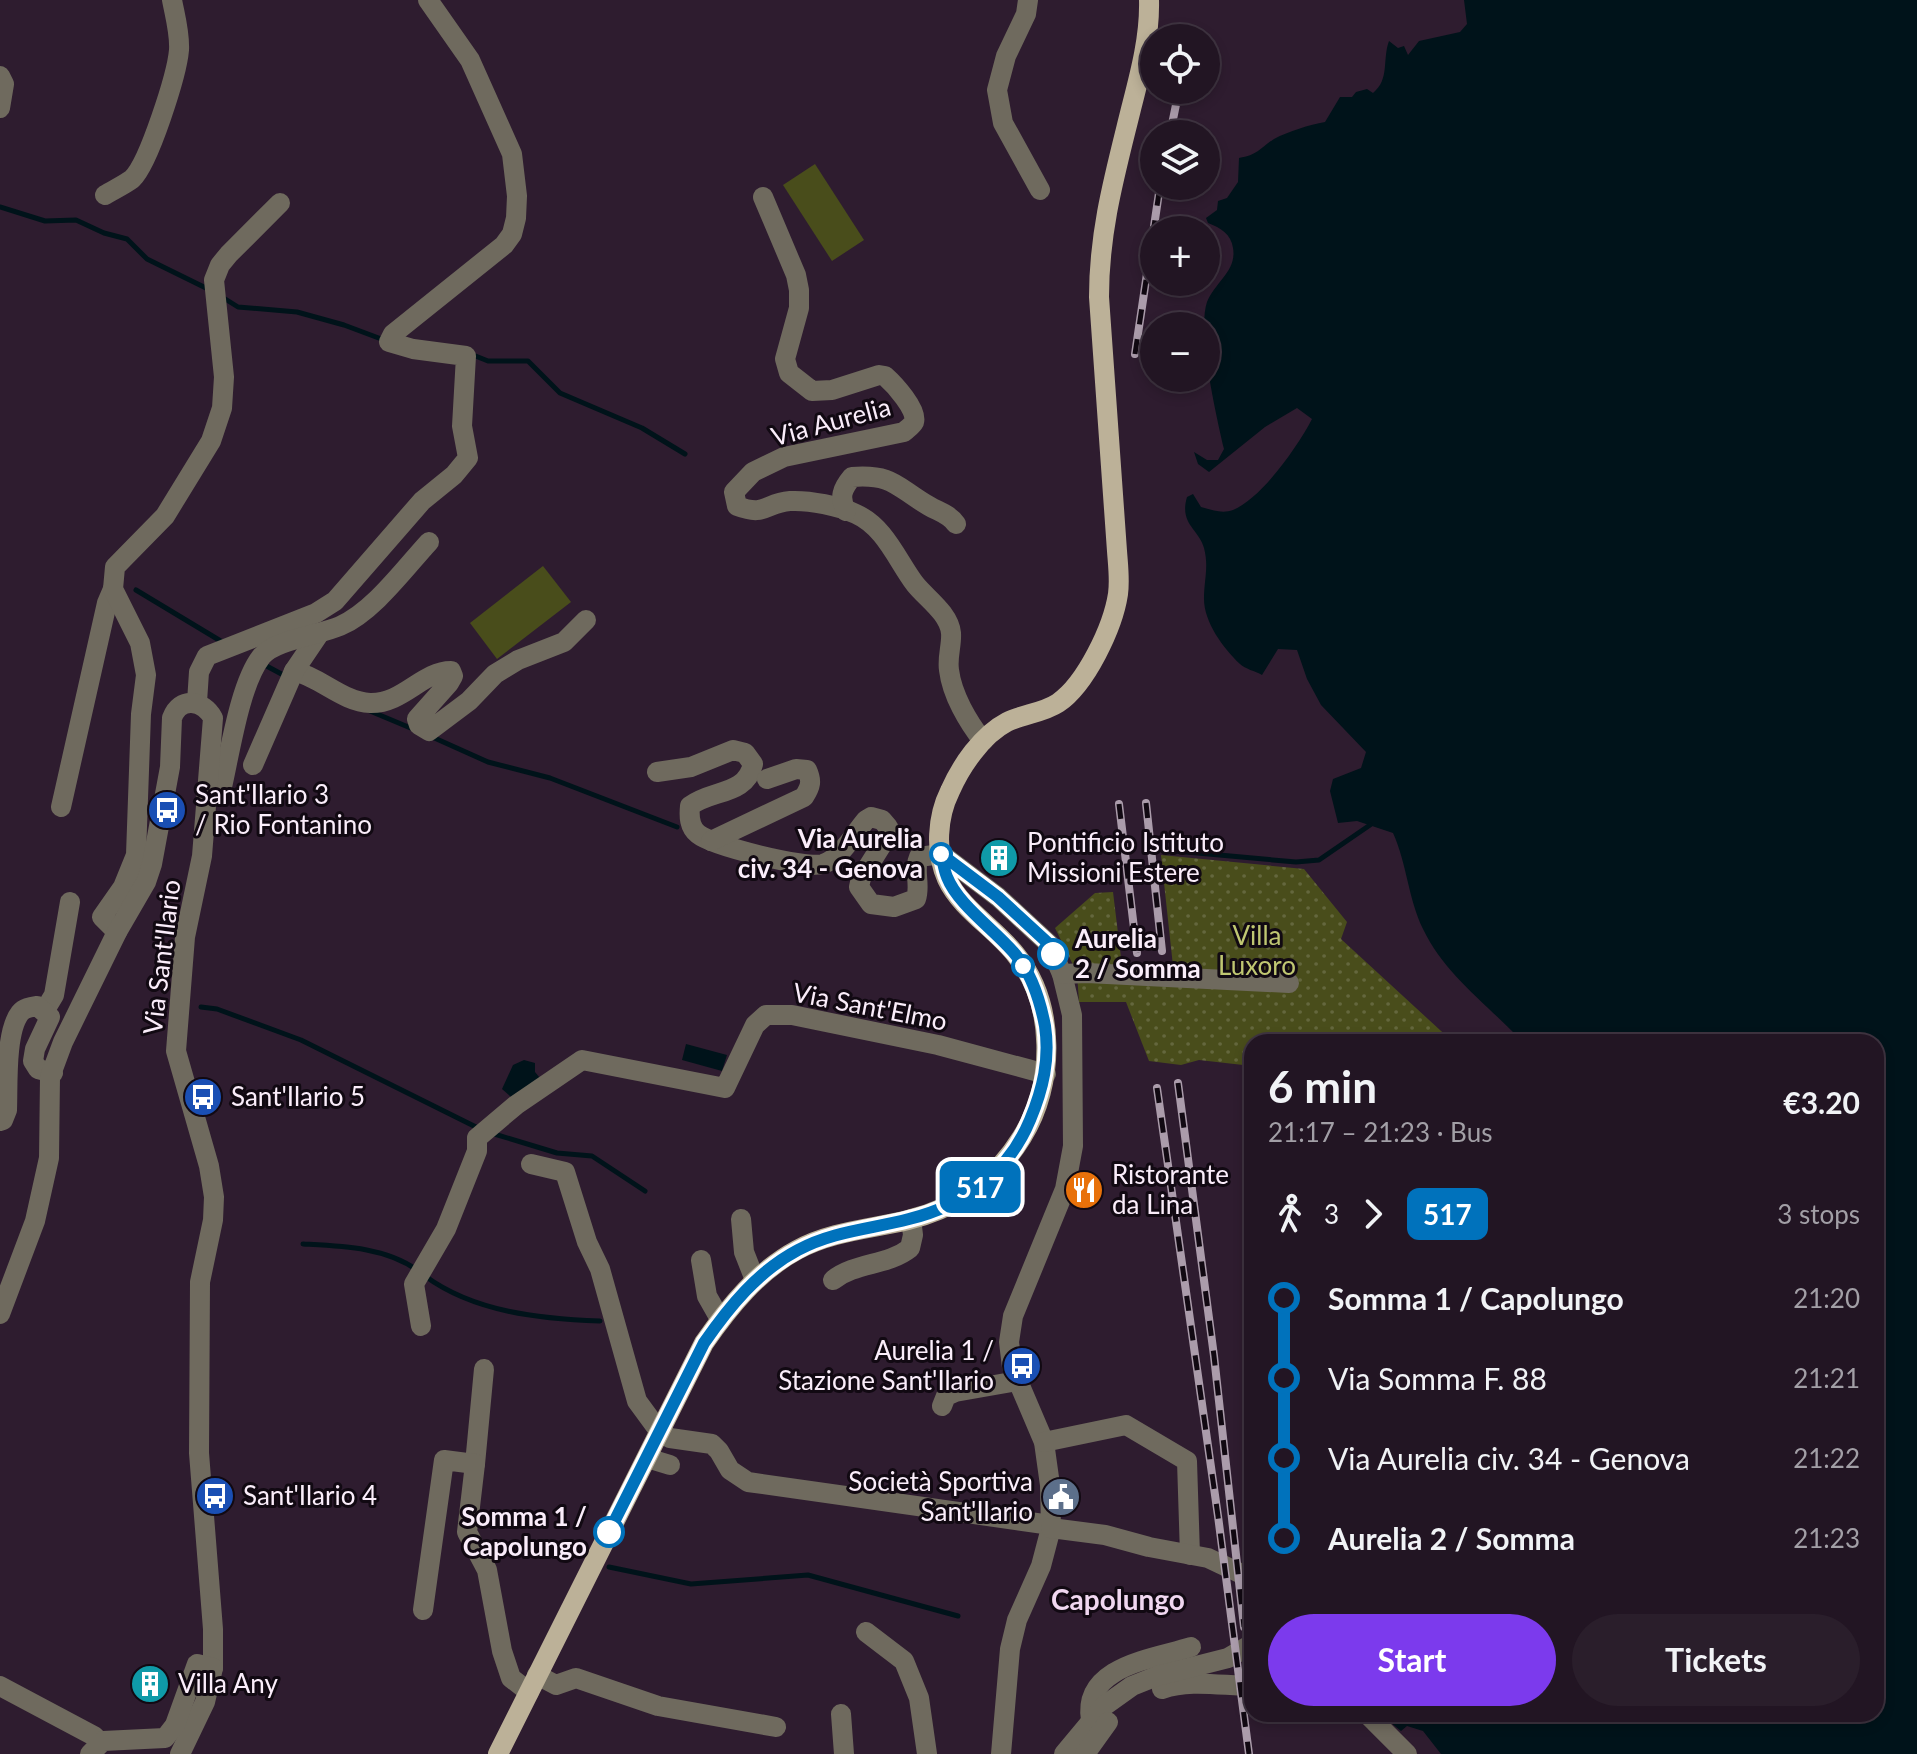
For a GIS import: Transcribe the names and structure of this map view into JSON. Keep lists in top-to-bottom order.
{
  "streets": {
    "street": ["Via Aurelia", "Via Sant'Ilario", "Via Sant'Elmo"]
  },
  "districts": ["Capolungo"],
  "parks": ["Villa Luxoro"],
  "places": {
    "bus stop": [
      "Sant'Ilario 3 / Rio Fontanino",
      "Sant'Ilario 5",
      "Aurelia 1 / Stazione Sant'Ilario",
      "Sant'Ilario 4"
    ],
    "other": ["Via Aurelia civ. 34 - Genova", "Aurelia 2 / Somma", "Somma 1 / Capolungo"],
    "building": ["Pontificio Istituto Missioni Estere", "Villa Any"],
    "restaurant": ["Ristorante da Lina"],
    "public building": ["Società Sportiva Sant'Ilario"]
  },
  "lines": ["bus line 517"],
  "page": {
    "on_map": "517",
    "map_buttons": ["+", "−"],
    "heading": ["6 min", "21:17 – 21:23 · Bus", "€3.20"],
    "legs": ["3", "517", "3 stops"],
    "list": [
      {
        "name": "Somma 1 / Capolungo",
        "value": "21:20"
      },
      {
        "name": "Via Somma F. 88",
        "value": "21:21"
      },
      {
        "name": "Via Aurelia civ. 34 - Genova",
        "value": "21:22"
      },
      {
        "name": "Aurelia 2 / Somma",
        "value": "21:23"
      }
    ],
    "buttons": ["Start", "Tickets"]
  }
}
